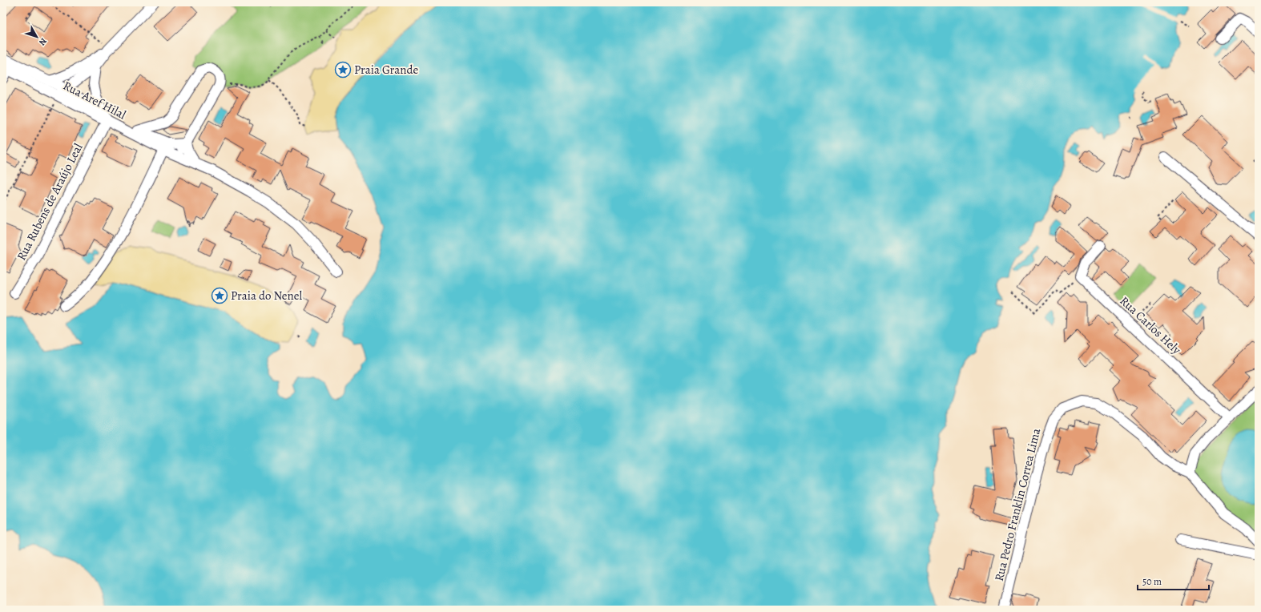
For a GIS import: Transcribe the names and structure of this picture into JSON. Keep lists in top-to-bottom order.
{
  "streets": {
    "street": [
      "Rua Aref Hilal",
      "Rua Rubens de Araújo Leal",
      "Rua Carlos Hely",
      "Rua Pedro Franklin Correa Lima"
    ]
  },
  "crossings": [
    ["Rua Aref Hilal", "Rua Rubens de Araújo Leal"]
  ],
  "places": {
    "place": ["Praia Grande", "Praia do Nenel"]
  },
  "scale_bar": "50 m",
  "north": "bottom right"
}
